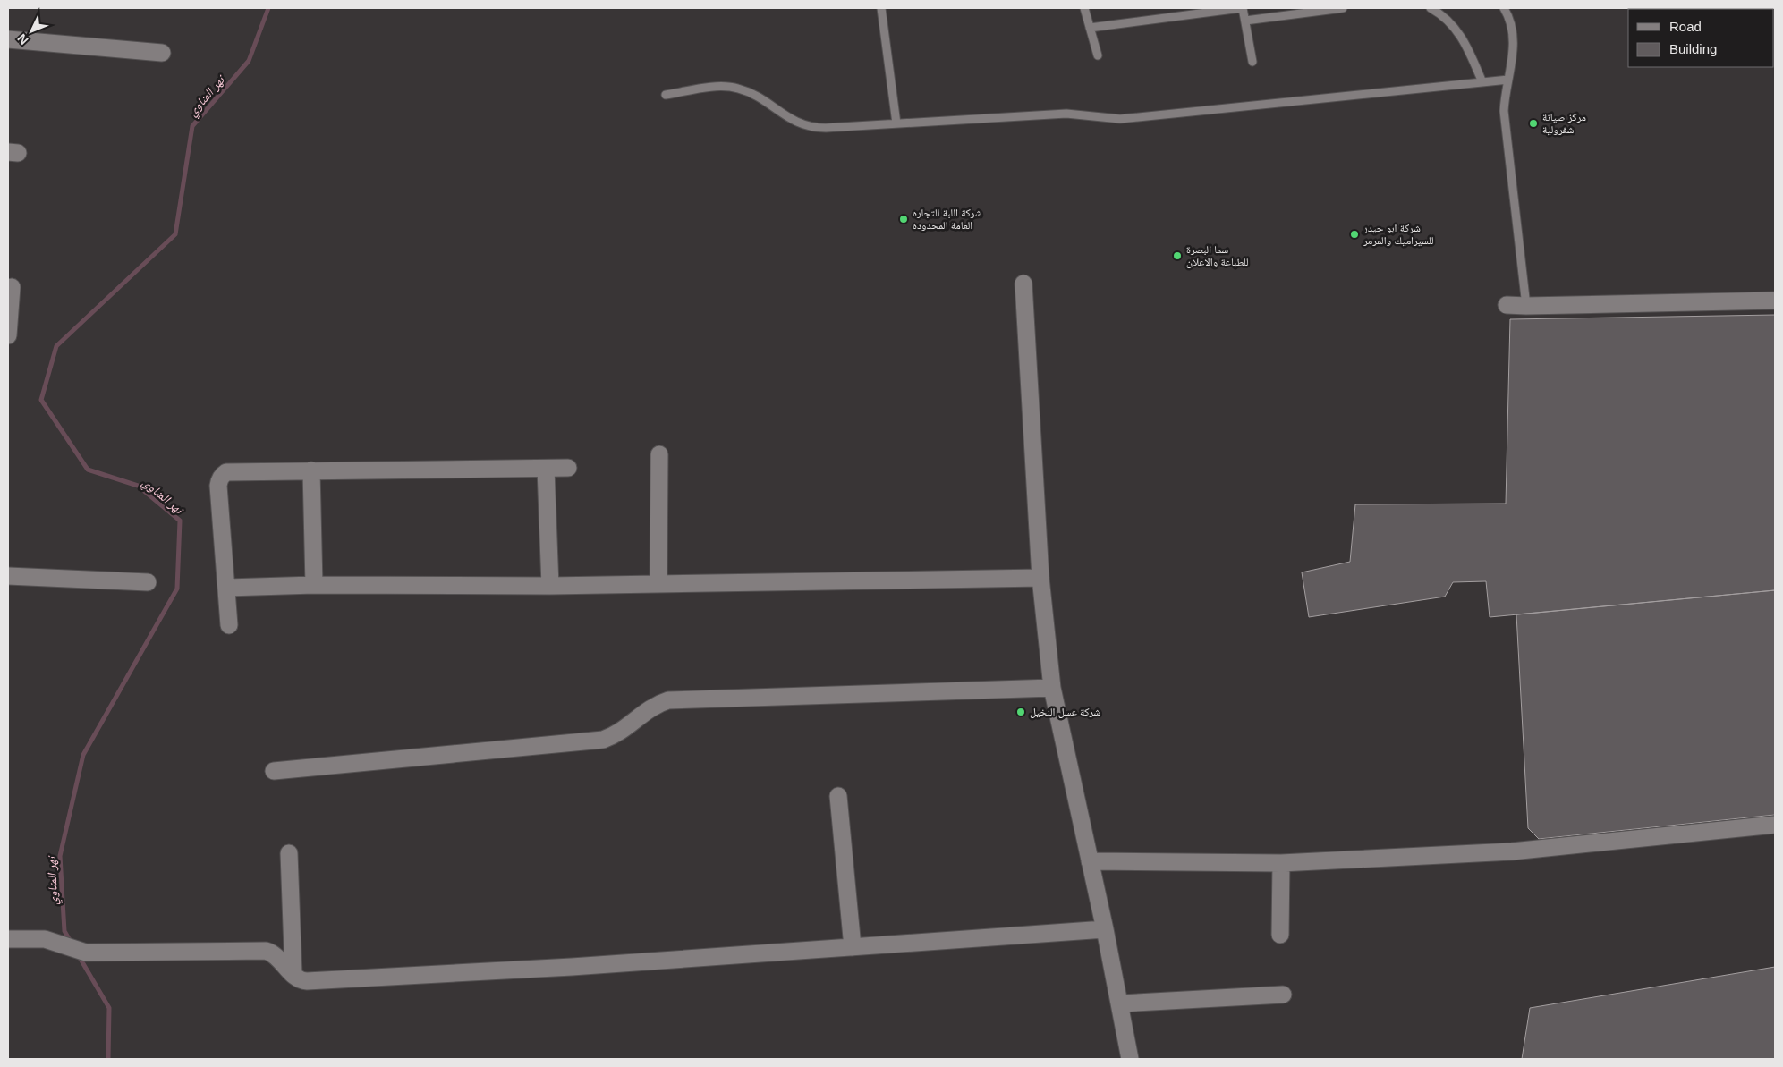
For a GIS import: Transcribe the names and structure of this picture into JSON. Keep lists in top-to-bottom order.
{
  "water": ["نهر المناوي"],
  "places": [
    "مركز صيانة شفرولية",
    "شركة اللبة للتجاره العامة المحدوده",
    "شركة ابو حيدر للسيراميك والمرمر",
    "سما البصرة للطباعة والاعلان",
    "شركة عسل النخيل"
  ],
  "legend": ["Road", "Building"],
  "north": "bottom left"
}
